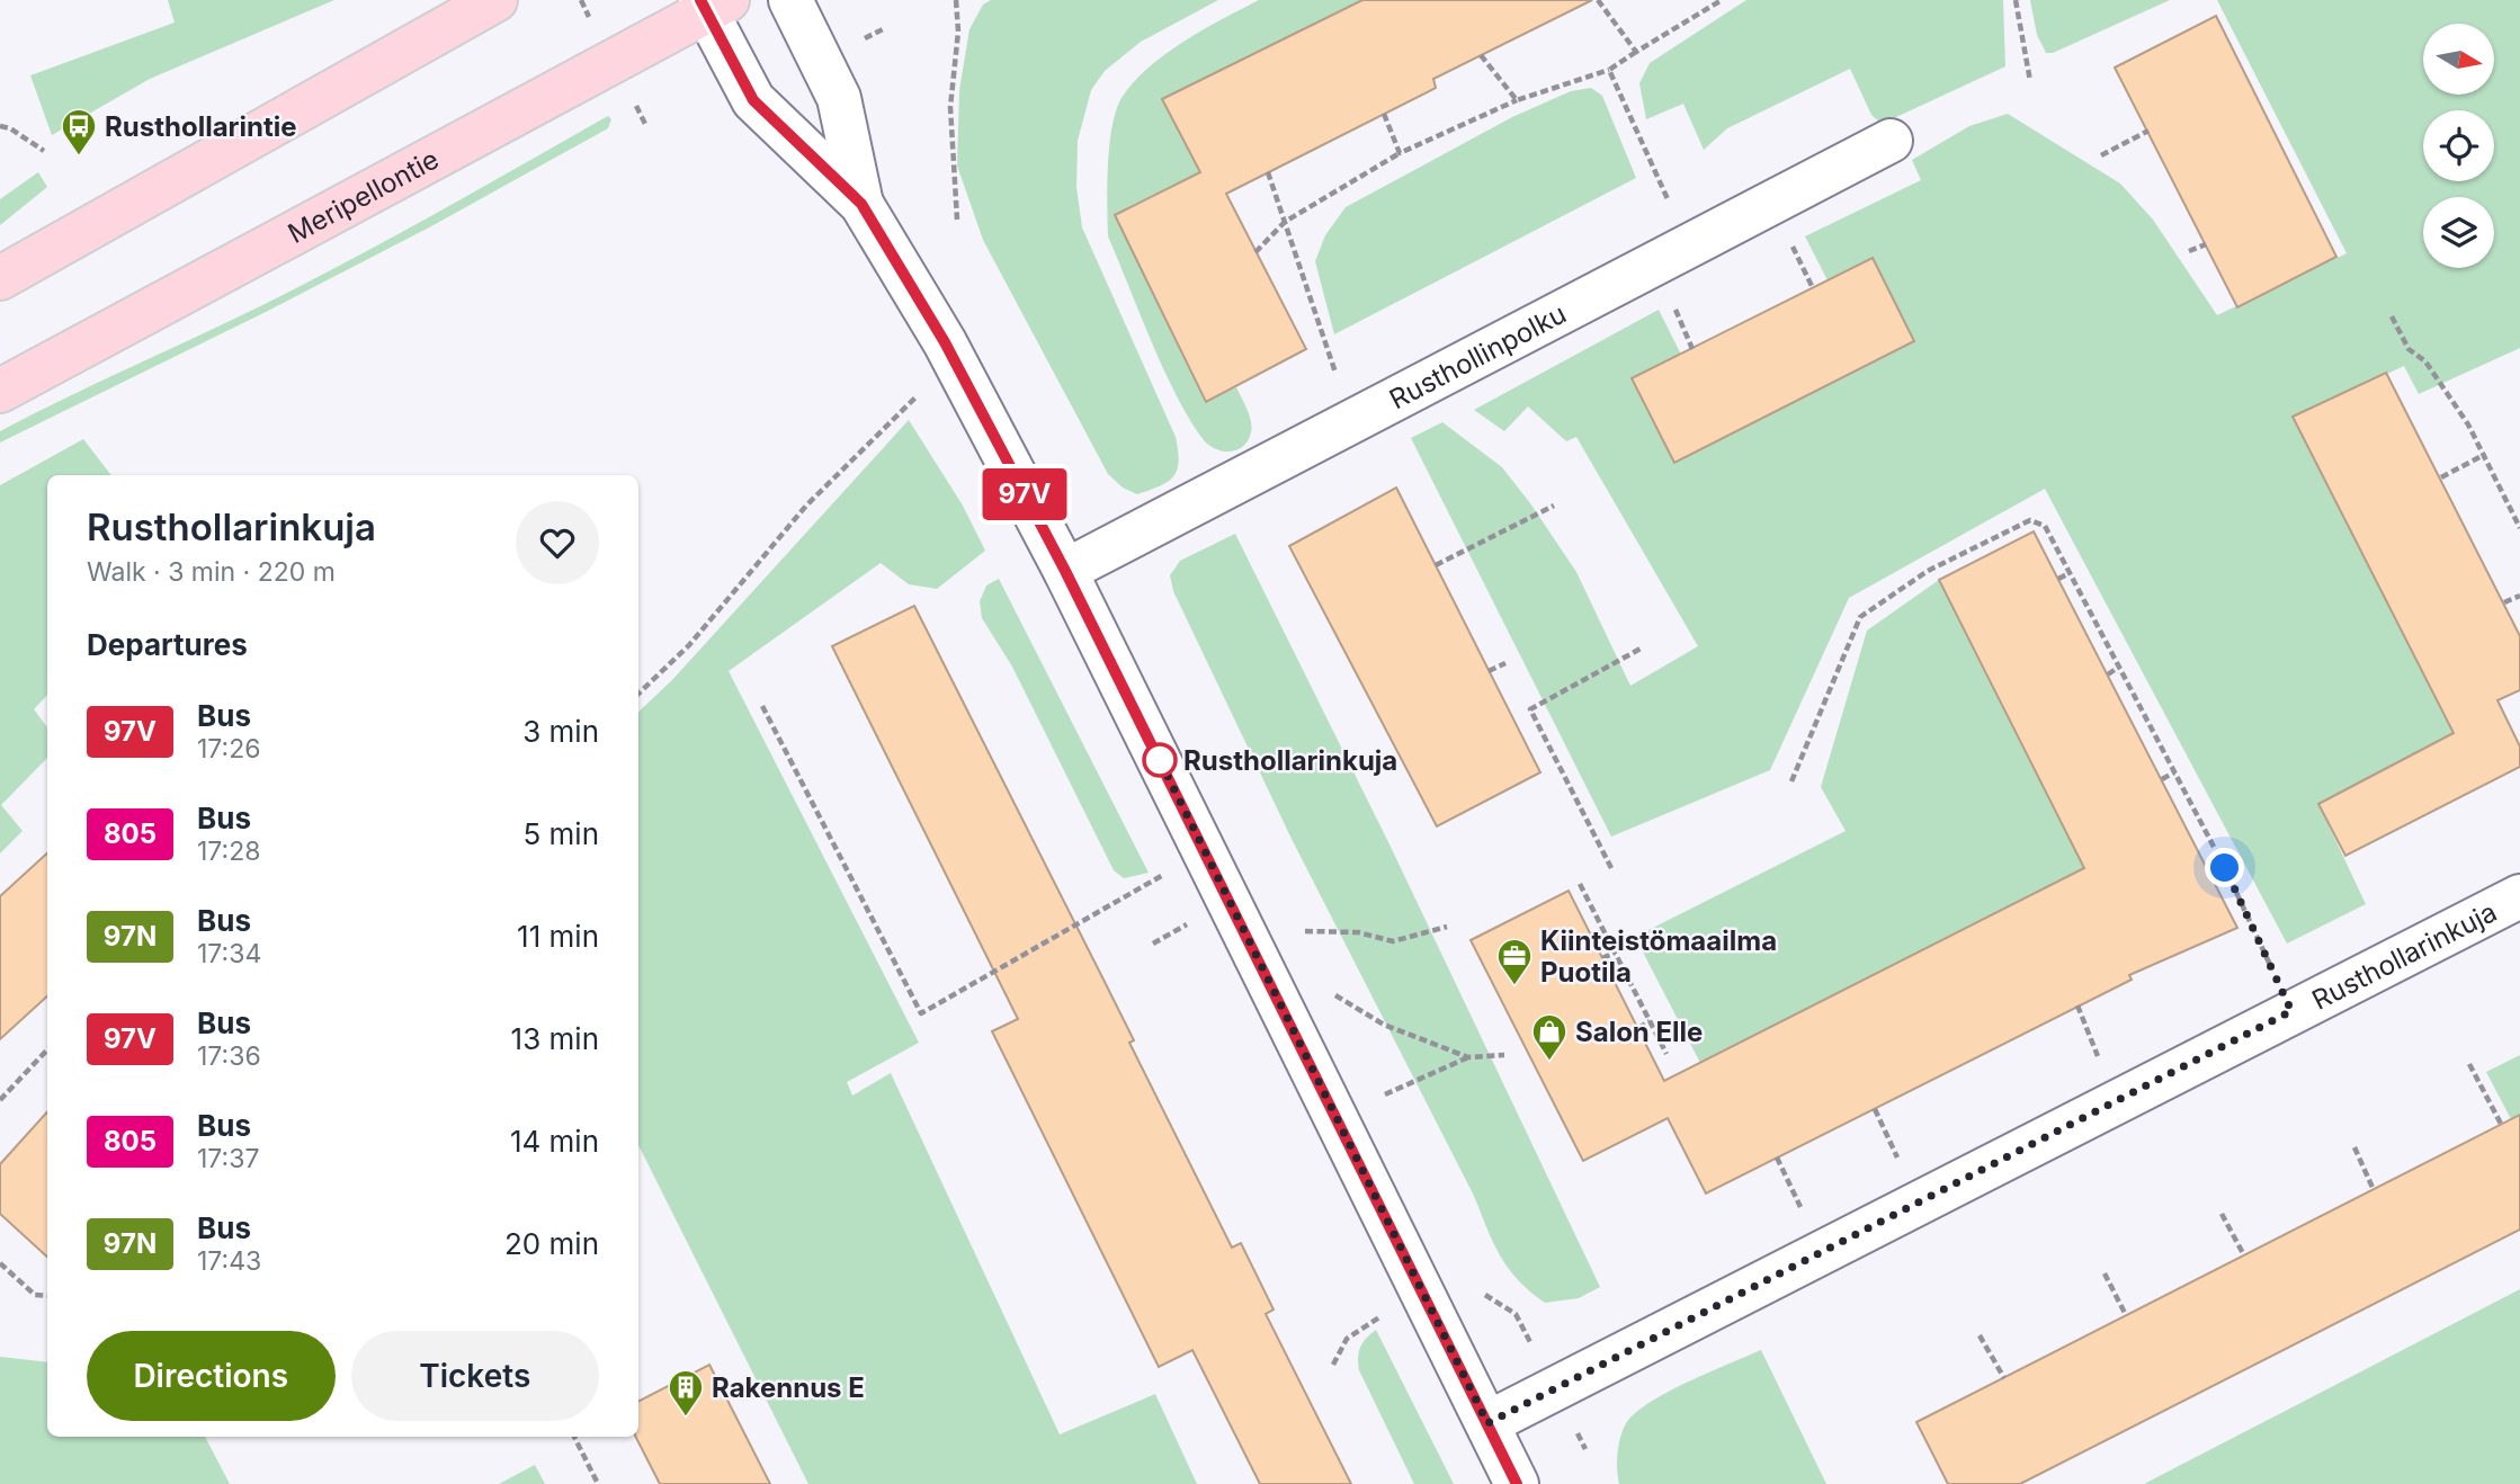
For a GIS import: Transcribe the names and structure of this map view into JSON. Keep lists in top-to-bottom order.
{
  "streets": {
    "main road": ["Meripellontie"],
    "street": ["Rusthollinpolku", "Rusthollarinkuja"]
  },
  "places": {
    "bus stop": ["Rusthollarintie"],
    "other": ["Rusthollarinkuja"],
    "office": ["Kiinteistömaailma Puotila"],
    "shop": ["Salon Elle"],
    "building": ["Rakennus E"]
  },
  "lines": ["bus line 97V"],
  "north": "right",
  "page": {
    "on_map": "97V",
    "heading": [
      ["Rusthollarinkuja", "Walk · 3 min · 220 m"],
      "Departures"
    ],
    "list": [
      {
        "mark": "97V",
        "name": "Bus",
        "note": "17:26",
        "value": "3 min"
      },
      {
        "mark": "805",
        "name": "Bus",
        "note": "17:28",
        "value": "5 min"
      },
      {
        "mark": "97N",
        "name": "Bus",
        "note": "17:34",
        "value": "11 min"
      },
      {
        "mark": "97V",
        "name": "Bus",
        "note": "17:36",
        "value": "13 min"
      },
      {
        "mark": "805",
        "name": "Bus",
        "note": "17:37",
        "value": "14 min"
      },
      {
        "mark": "97N",
        "name": "Bus",
        "note": "17:43",
        "value": "20 min"
      }
    ],
    "buttons": ["Directions", "Tickets"]
  }
}
